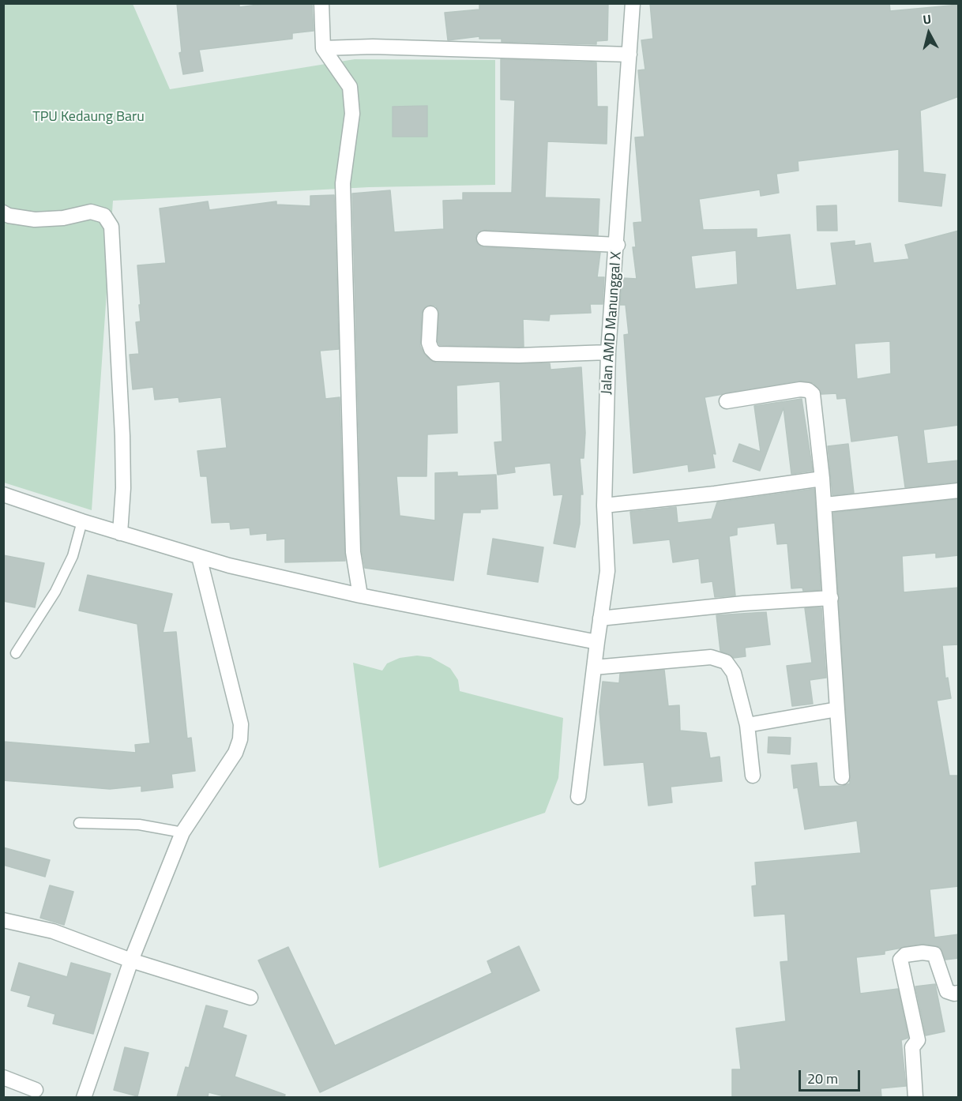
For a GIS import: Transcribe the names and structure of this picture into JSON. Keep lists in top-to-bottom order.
{
  "streets": {
    "street": ["Jalan AMD Manunggal X"]
  },
  "parks": ["TPU Kedaung Baru"],
  "scale_bar": "20 m",
  "north": "top"
}
